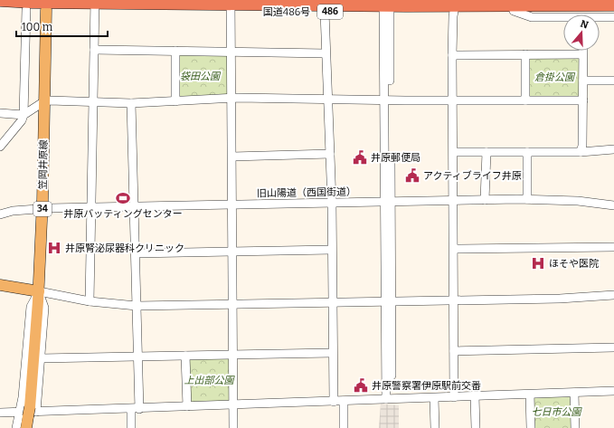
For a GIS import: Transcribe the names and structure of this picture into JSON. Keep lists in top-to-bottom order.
{
  "streets": {
    "highway": ["国道486号", "486"],
    "main road": ["笠岡井原線", "34"],
    "street": ["旧山陽道（西国街道）"]
  },
  "crossings": [
    ["国道486号", "笠岡井原線"],
    ["笠岡井原線", "旧山陽道（西国街道）"]
  ],
  "parks": [
    "袋田公園",
    "倉掛公園",
    "上出部公園",
    "七日市公園"
  ],
  "places": {
    "public building": ["井原郵便局", "アクティブライフ井原", "井原警察署伊原駅前交番"],
    "sports": ["井原バッティングセンター"],
    "hospital": ["井原腎泌尿器科クリニック", "ほそや医院"]
  },
  "scale_bar": "100 m",
  "north": "top"
}
